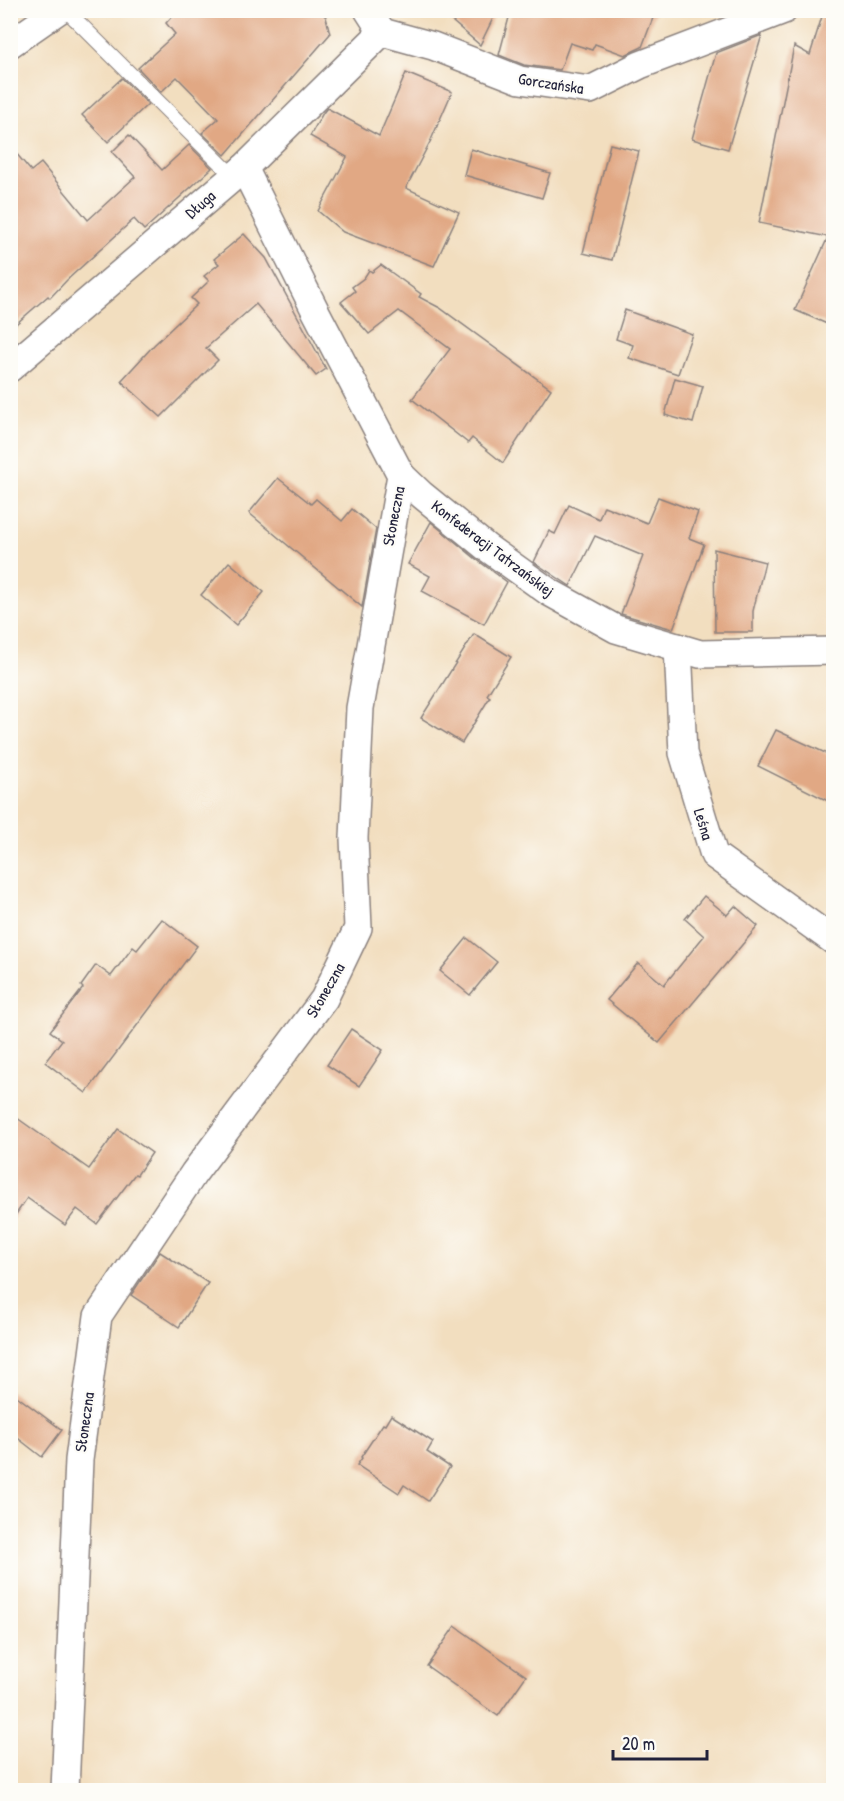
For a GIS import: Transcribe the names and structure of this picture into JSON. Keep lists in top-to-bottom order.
{
  "streets": {
    "street": [
      "Gorczańska",
      "Długa",
      "Słoneczna",
      "Konfederacji Tatrzańskiej",
      "Leśna"
    ]
  },
  "crossings": [
    ["Gorczańska", "Długa"],
    ["Długa", "Słoneczna"],
    ["Słoneczna", "Konfederacji Tatrzańskiej"],
    ["Konfederacji Tatrzańskiej", "Leśna"]
  ],
  "scale_bar": "20 m"
}
